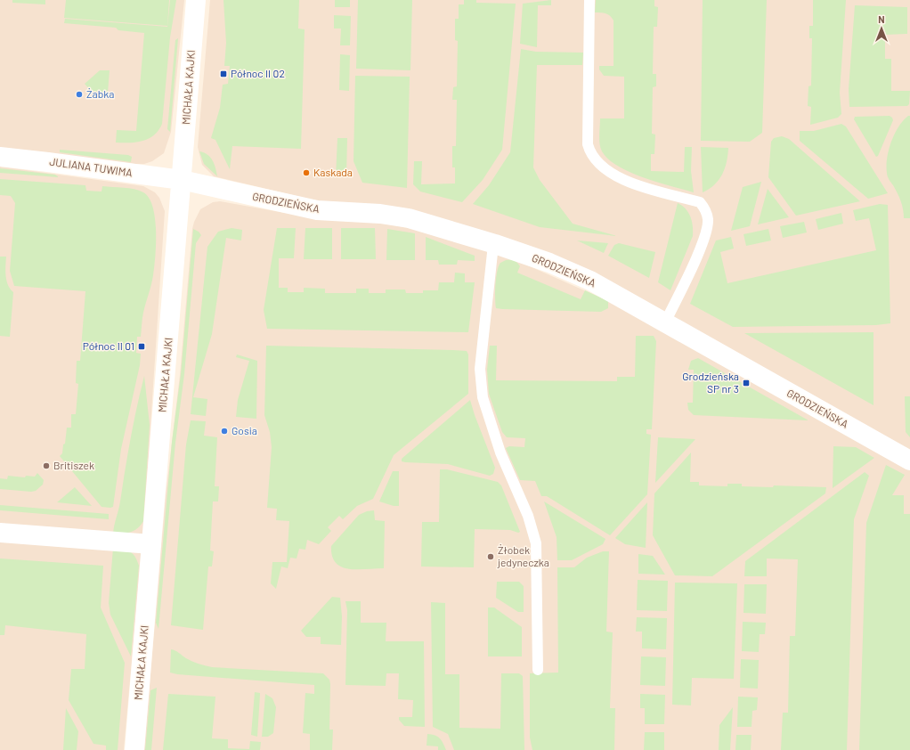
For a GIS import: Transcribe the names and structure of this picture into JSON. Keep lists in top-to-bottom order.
{
  "streets": {
    "street": ["MICHAŁA KAJKI", "JULIANA TUWIMA", "GRODZIEŃSKA"]
  },
  "crossings": [
    ["MICHAŁA KAJKI", "JULIANA TUWIMA"],
    ["MICHAŁA KAJKI", "GRODZIEŃSKA"],
    ["JULIANA TUWIMA", "GRODZIEŃSKA"]
  ],
  "places": {
    "transit": ["Północ II 02", "Północ II 01", "Grodzieńska SP nr 3"],
    "other": [
      "Żabka",
      "Kaskada",
      "Gosia",
      "Britiszek",
      "Żłobek jedyneczka"
    ]
  },
  "north": "top"
}
